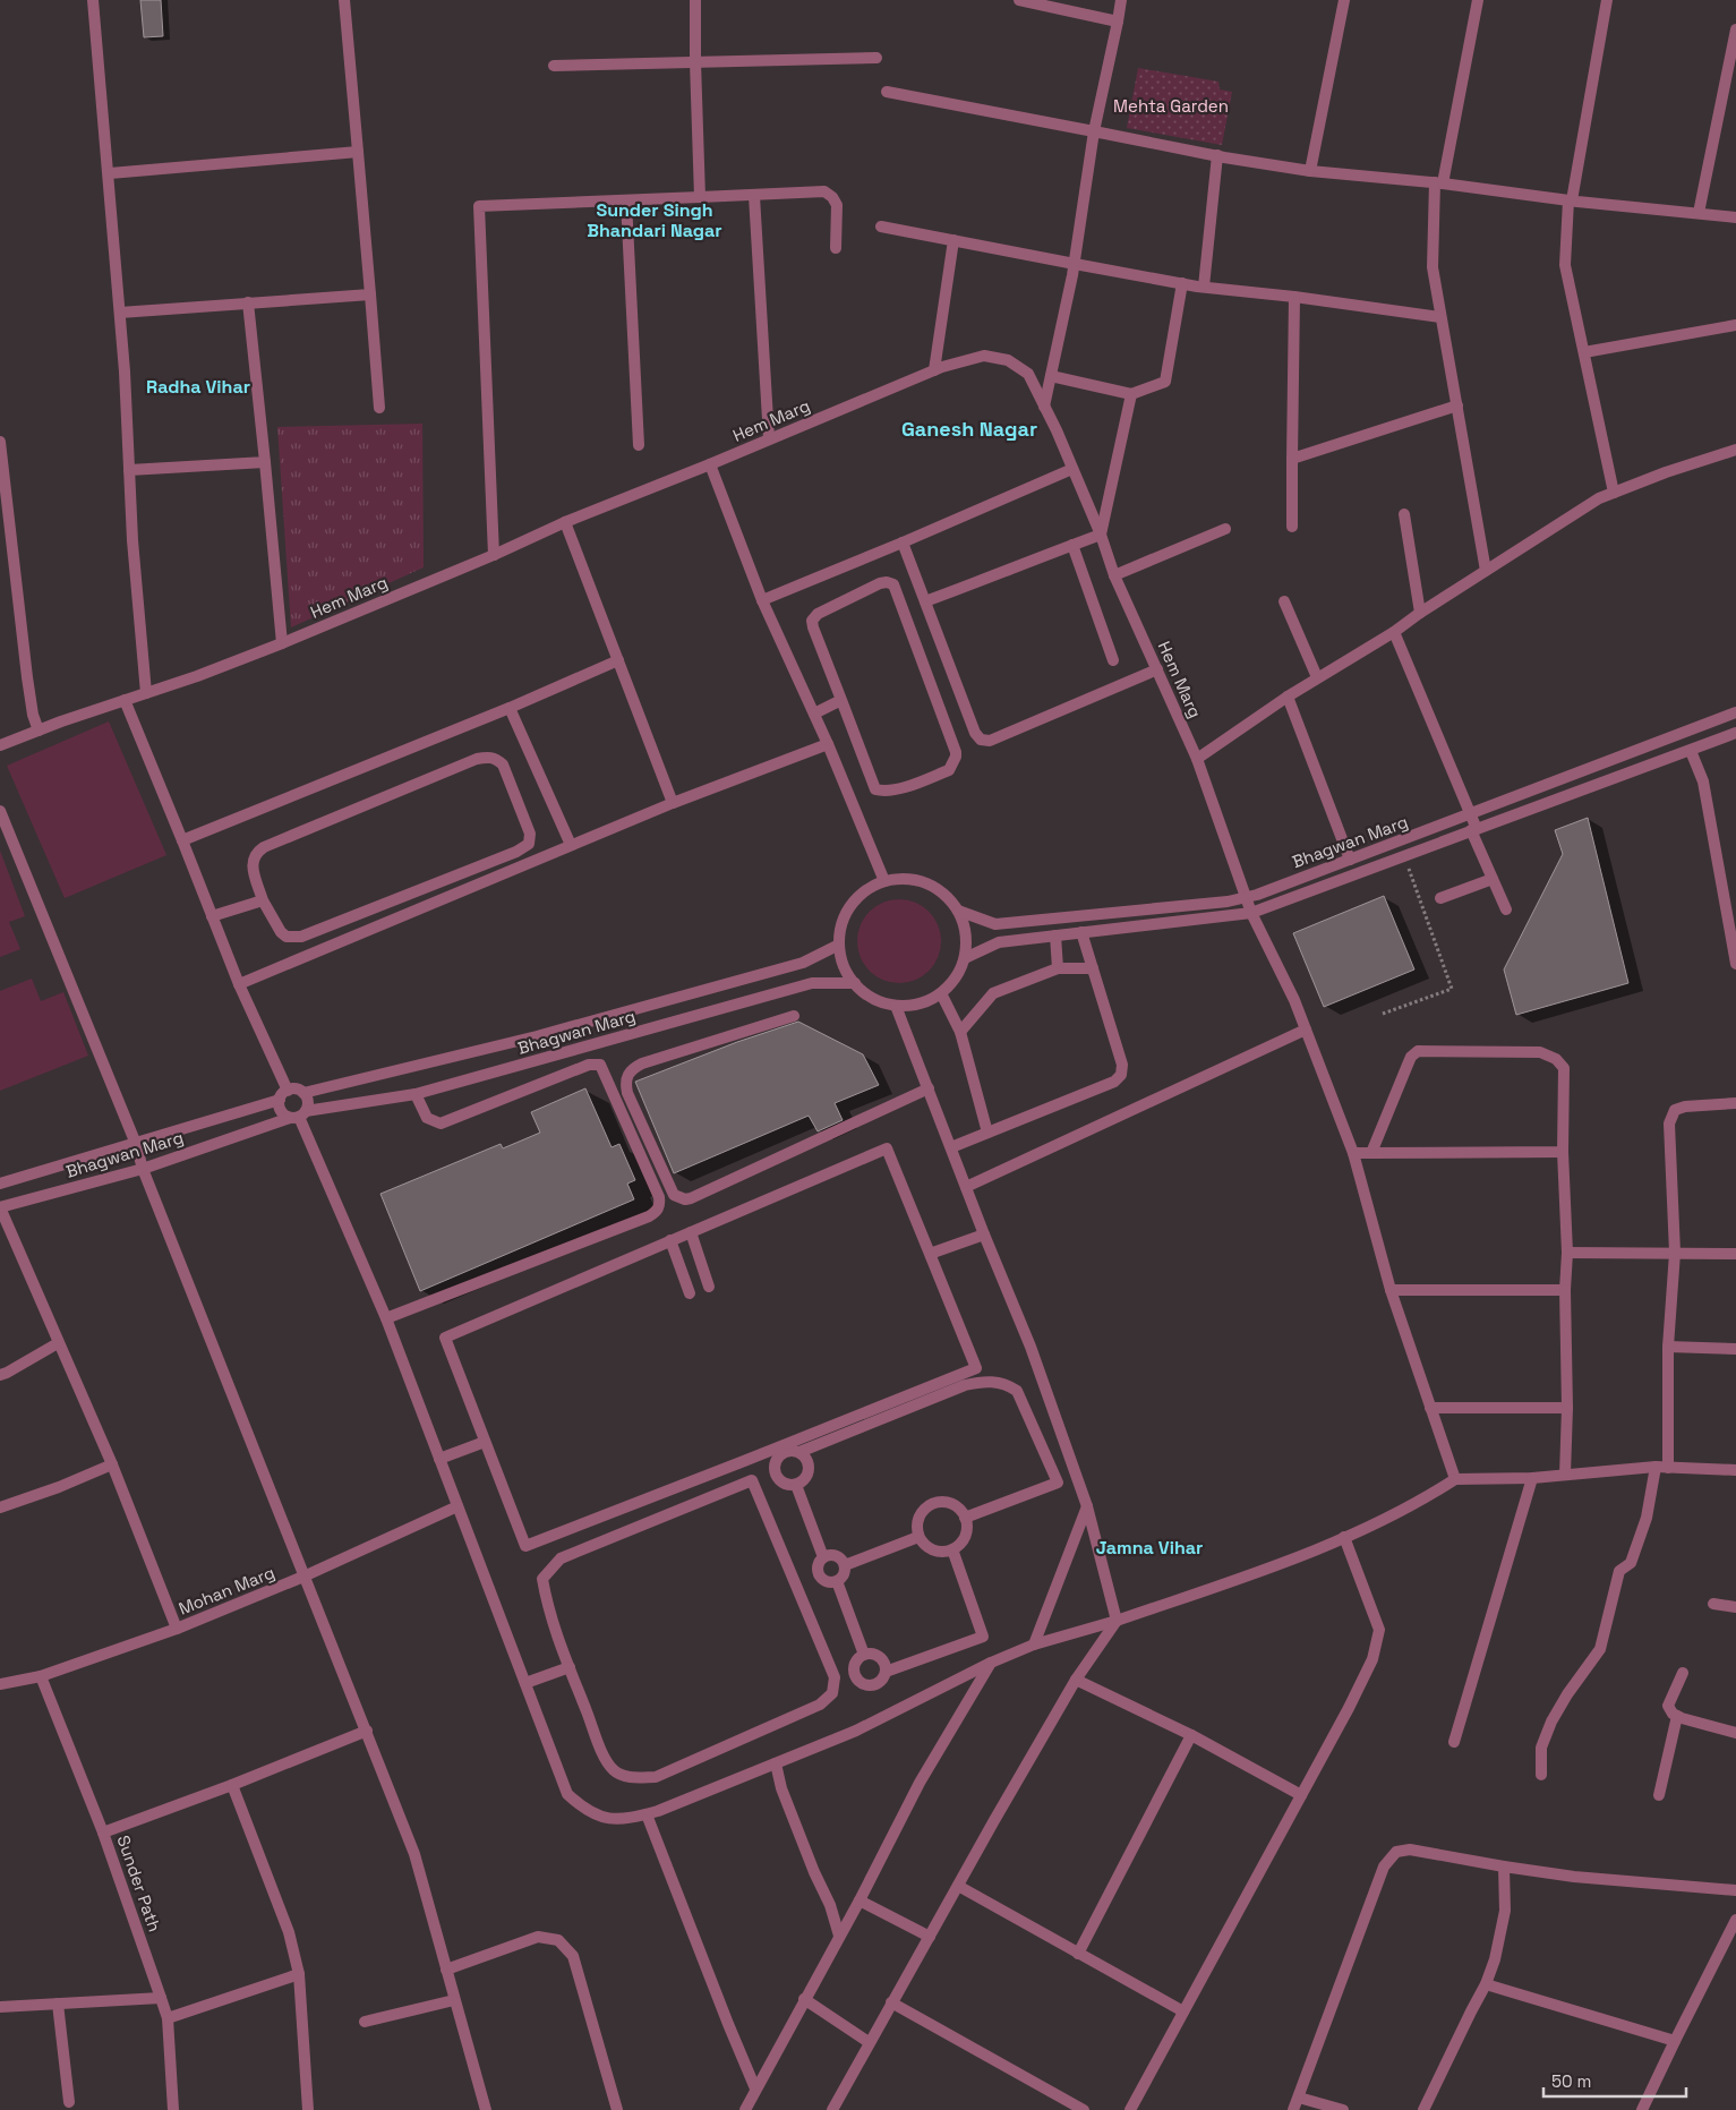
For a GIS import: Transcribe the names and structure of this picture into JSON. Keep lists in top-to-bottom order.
{
  "streets": {
    "street": [
      "Hem Marg",
      "Bhagwan Marg",
      "Mohan Marg",
      "Sunder Path"
    ]
  },
  "crossings": [
    ["Hem Marg", "Bhagwan Marg"],
    ["Mohan Marg", "Sunder Path"]
  ],
  "districts": [
    "Sunder Singh Bhandari Nagar",
    "Radha Vihar",
    "Ganesh Nagar",
    "Jamna Vihar"
  ],
  "parks": ["Mehta Garden"],
  "scale_bar": "50 m"
}
